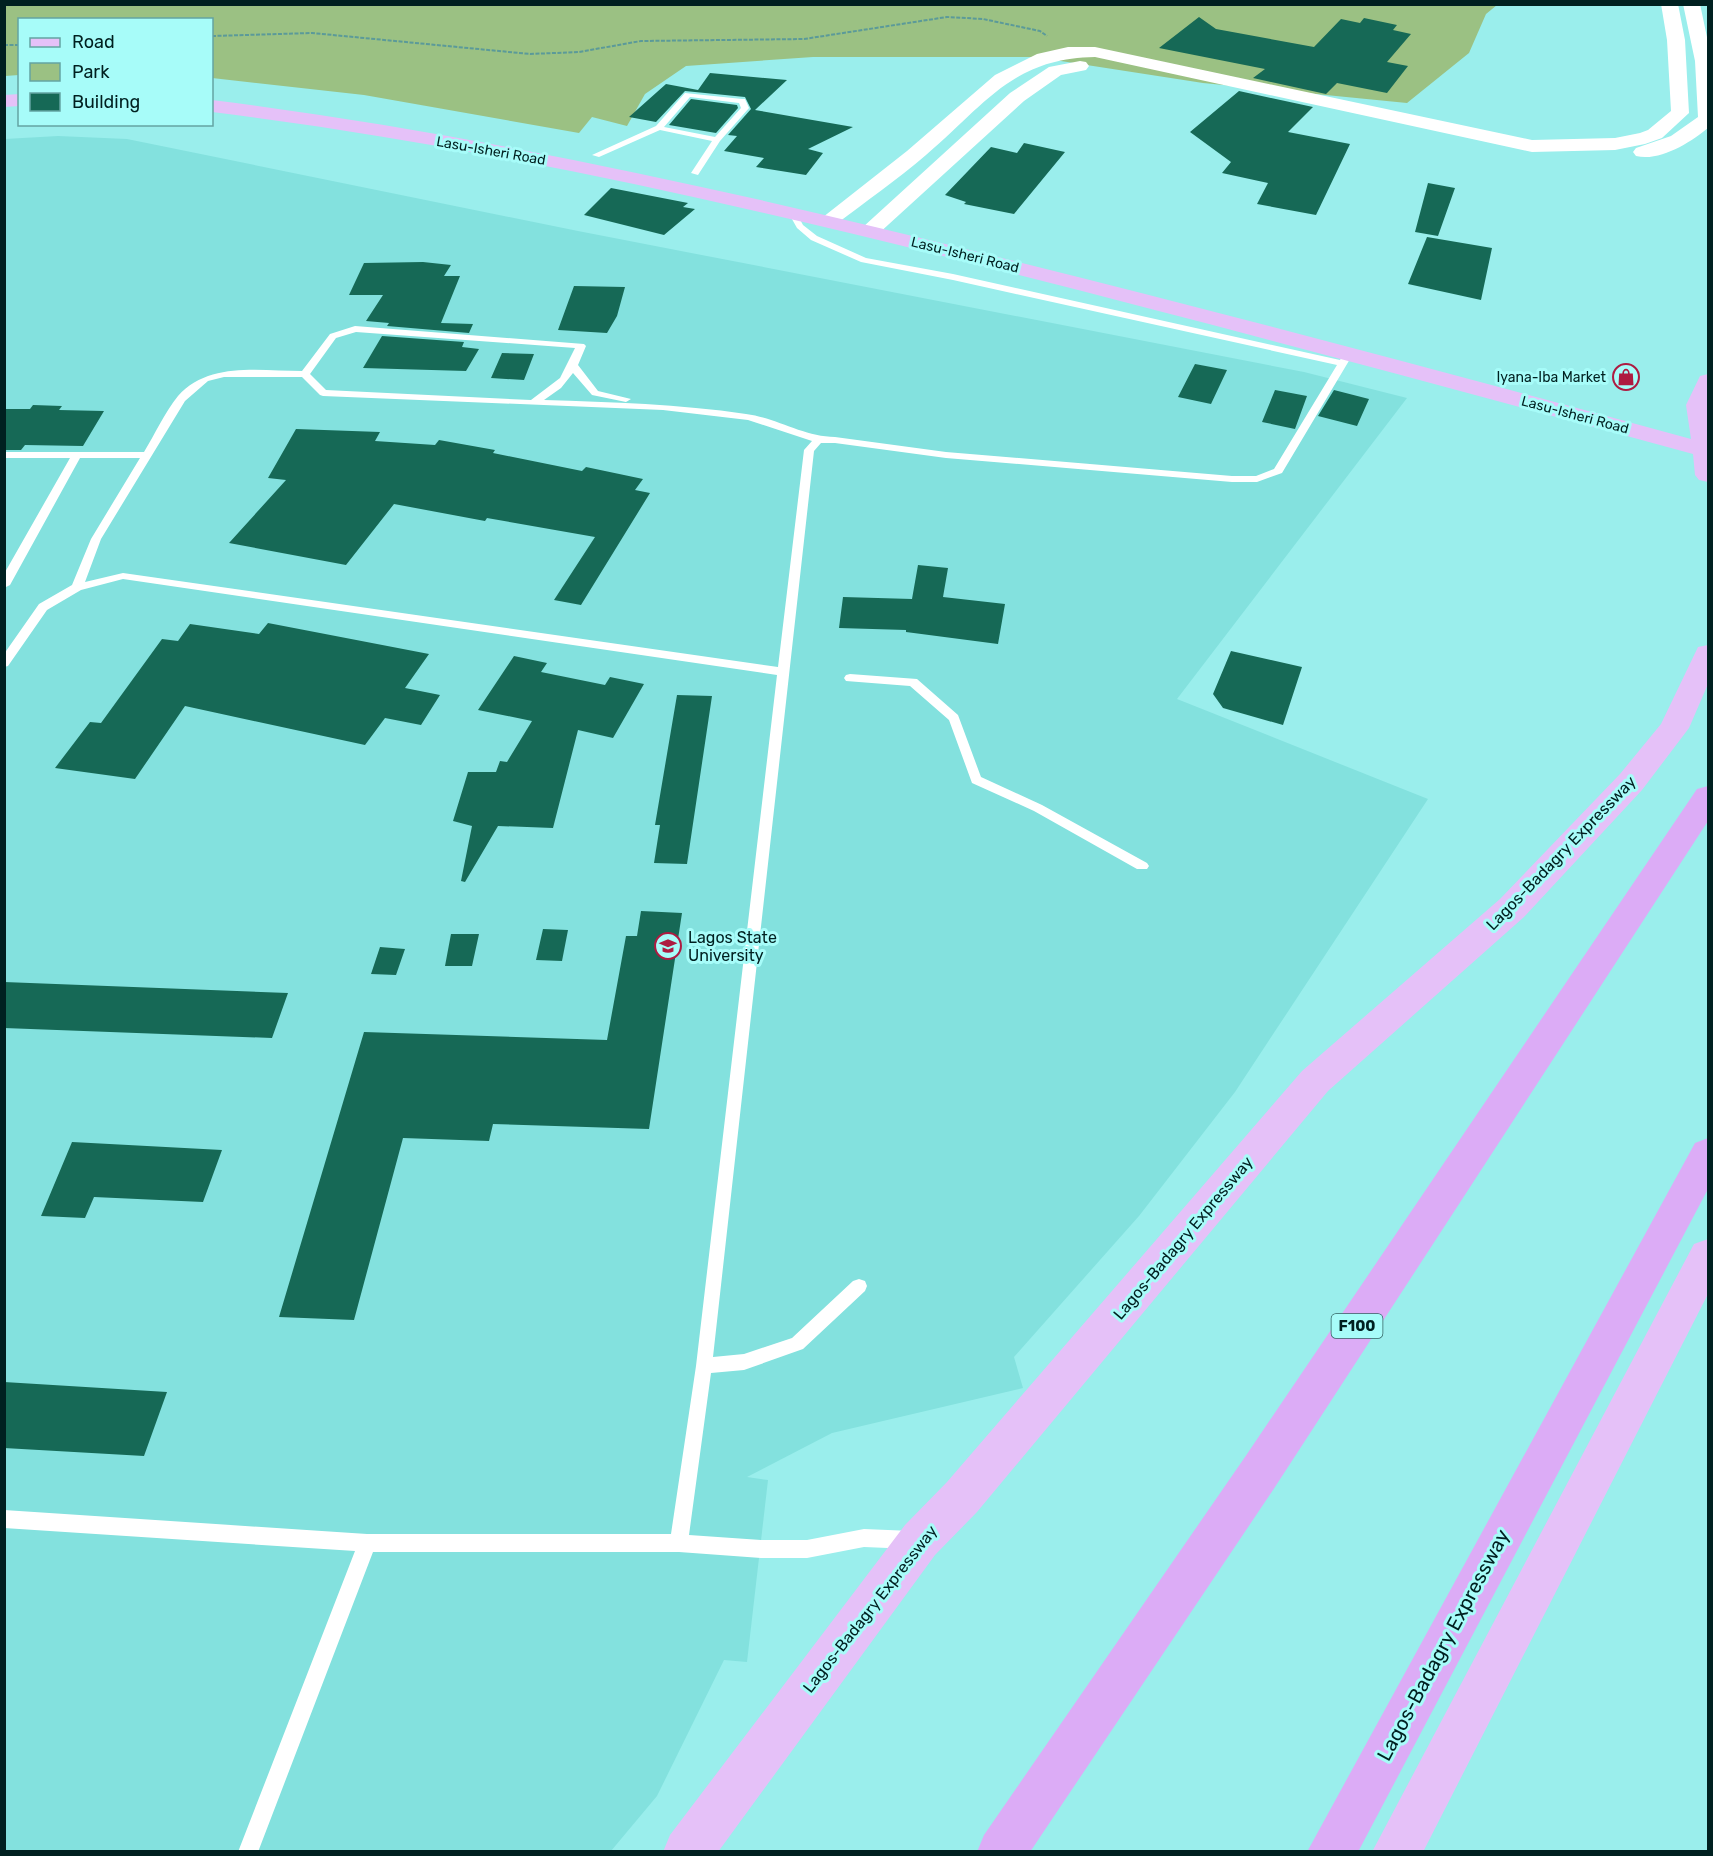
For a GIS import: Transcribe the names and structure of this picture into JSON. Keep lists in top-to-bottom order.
{
  "streets": {
    "highway": ["Lagos-Badagry Expressway", "F100"],
    "main road": ["Lasu-Isheri Road"]
  },
  "places": {
    "shop": ["Iyana-Iba Market"],
    "school or university": ["Lagos State University"]
  },
  "legend": ["Road", "Park", "Building"]
}
